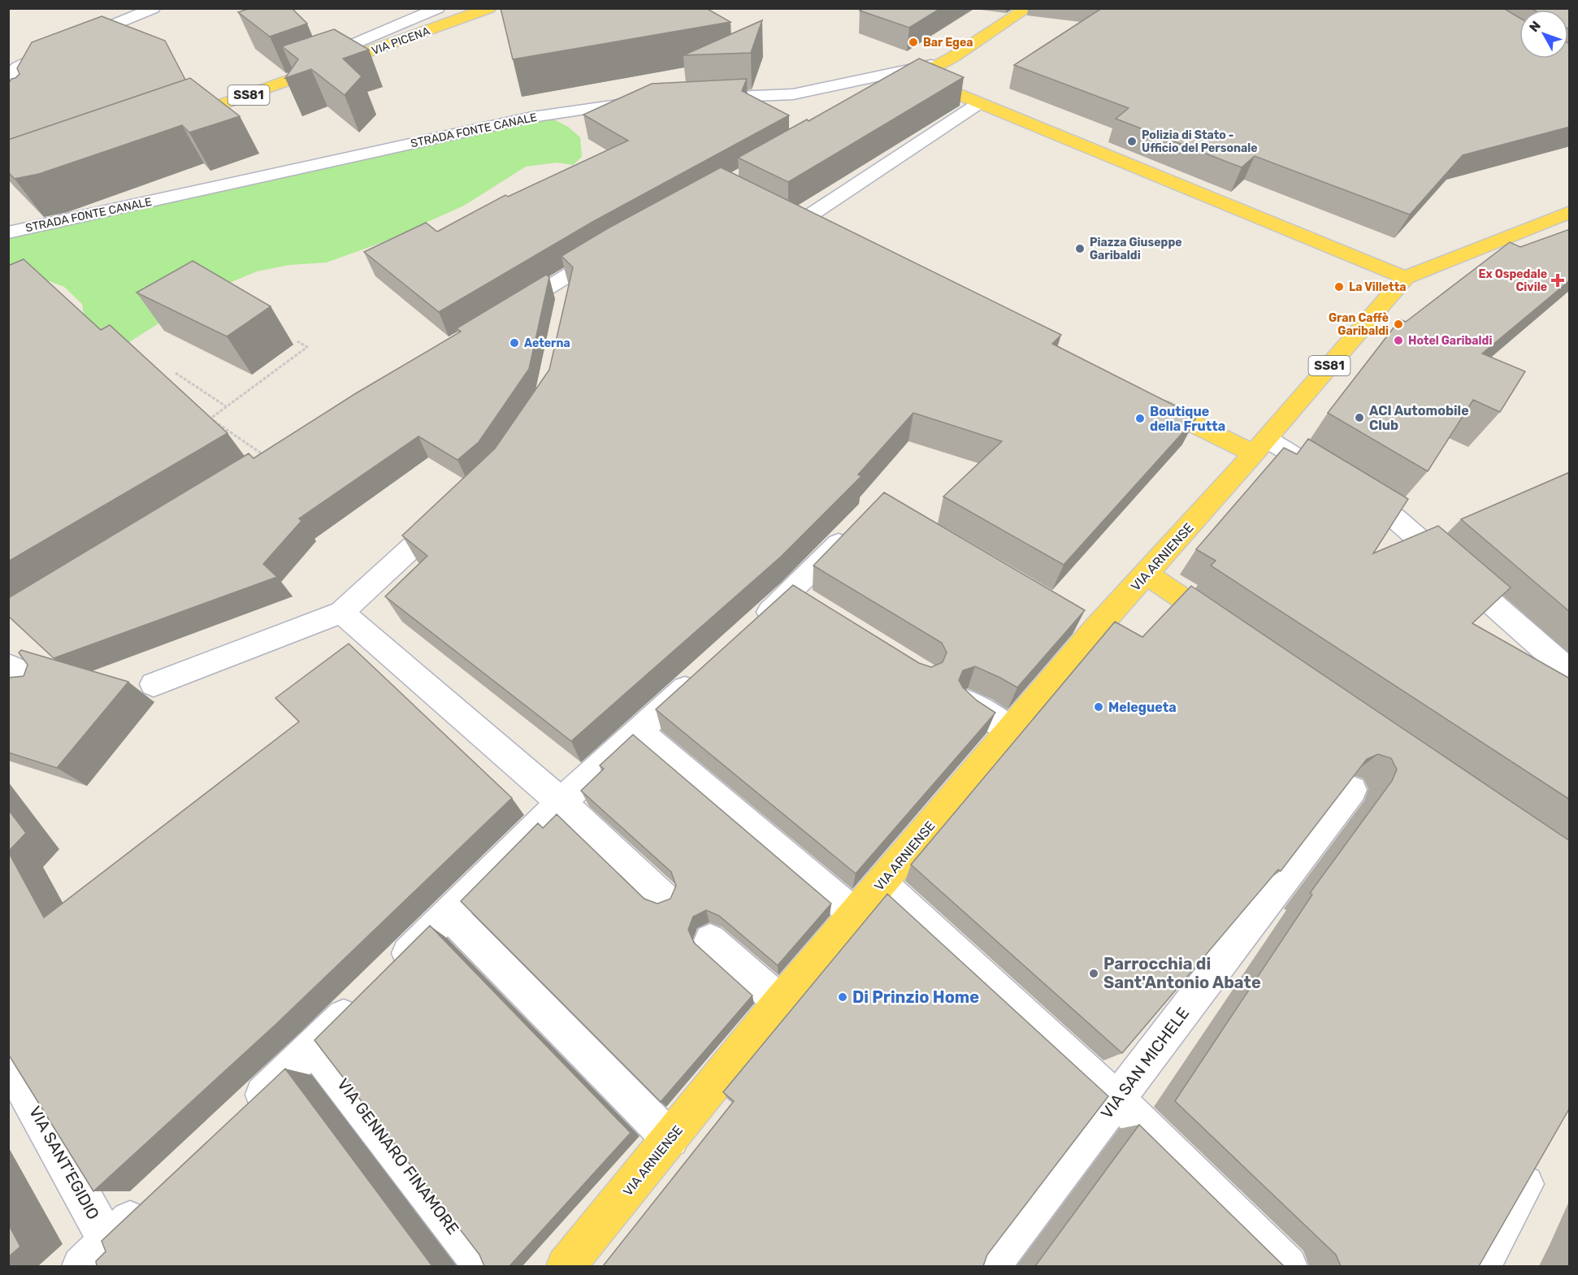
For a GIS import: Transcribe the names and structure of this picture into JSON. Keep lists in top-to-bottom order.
{
  "streets": {
    "main road": ["VIA PICENA", "SS81", "VIA ARNIENSE"],
    "street": [
      "STRADA FONTE CANALE",
      "VIA SAN MICHELE",
      "VIA GENNARO FINAMORE",
      "VIA SANT'EGIDIO"
    ]
  },
  "crossings": [
    ["SS81", "VIA ARNIENSE"]
  ],
  "places": {
    "other": [
      "Bar Egea",
      "Polizia di Stato - Ufficio del Personale",
      "Piazza Giuseppe Garibaldi",
      "La Villetta",
      "Gran Caffè Garibaldi",
      "Hotel Garibaldi",
      "Aeterna",
      "ACI Automobile Club",
      "Boutique della Frutta",
      "Melegueta",
      "Parrocchia di Sant'Antonio Abate",
      "Di Prinzio Home"
    ],
    "health": ["Ex Ospedale Civile"]
  },
  "north": "top left"
}
